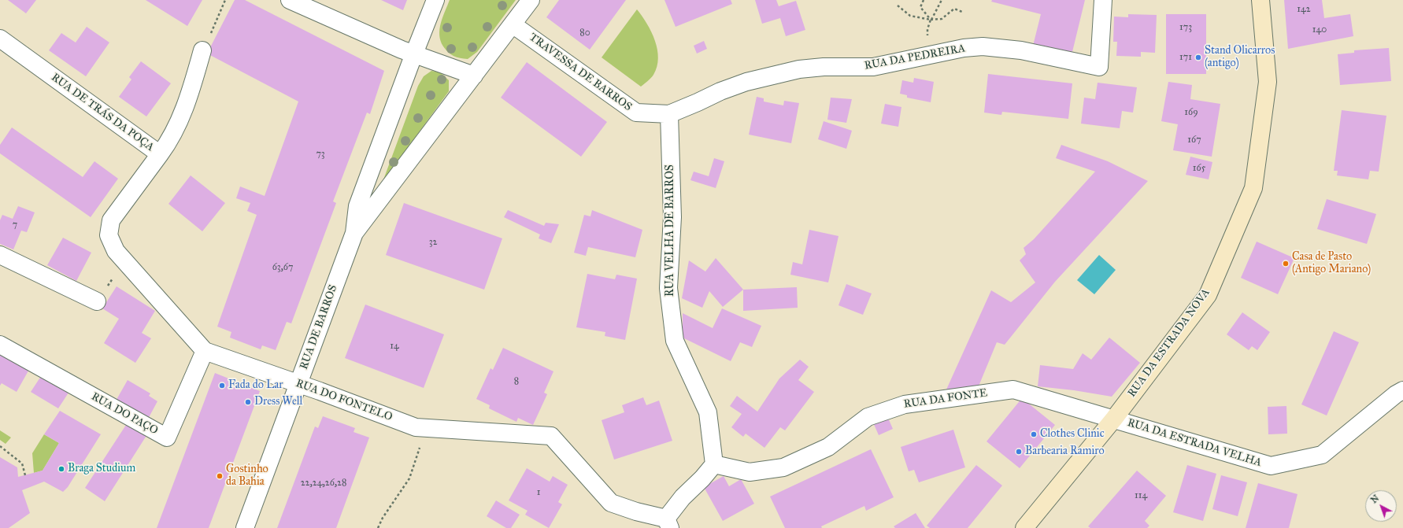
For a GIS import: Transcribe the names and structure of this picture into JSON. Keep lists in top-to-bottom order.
{
  "streets": {
    "main road": ["RUA DA ESTRADA NOVA"],
    "street": [
      "RUA DA PEDREIRA",
      "TRAVESSA DE BARROS",
      "RUA DE TRÁS DA POÇA",
      "RUA VELHA DE BARROS",
      "RUA DE BARROS",
      "RUA DA FONTE",
      "RUA DO FONTELO",
      "RUA DO PAÇO",
      "RUA DA ESTRADA VELHA"
    ]
  },
  "crossings": [
    ["RUA DA PEDREIRA", "TRAVESSA DE BARROS"],
    ["RUA DA PEDREIRA", "RUA VELHA DE BARROS"],
    ["TRAVESSA DE BARROS", "RUA VELHA DE BARROS"],
    ["RUA DE TRÁS DA POÇA", "RUA DO FONTELO"],
    ["RUA VELHA DE BARROS", "RUA DA FONTE"],
    ["RUA DE BARROS", "RUA DO FONTELO"],
    ["RUA DA ESTRADA NOVA", "RUA DA FONTE"],
    ["RUA DA ESTRADA NOVA", "RUA DA ESTRADA VELHA"],
    ["RUA DA FONTE", "RUA DA ESTRADA VELHA"],
    ["RUA DO FONTELO", "RUA DO PAÇO"]
  ],
  "places": [
    "Stand Olicarros (antigo)",
    "Casa de Pasto (Antigo Mariano)",
    "Fada do Lar",
    "Dress Well",
    "Clothes Clinic",
    "Barbearia Ramiro",
    "Braga Studium",
    "Gostinho da Bahia"
  ],
  "house_numbers": [
    "142",
    "173",
    "140",
    "80",
    "171",
    "169",
    "167",
    "73",
    "165",
    "7",
    "32",
    "63,67",
    "14",
    "8",
    "22,24,26,28",
    "1",
    "114"
  ],
  "north": "top left"
}
